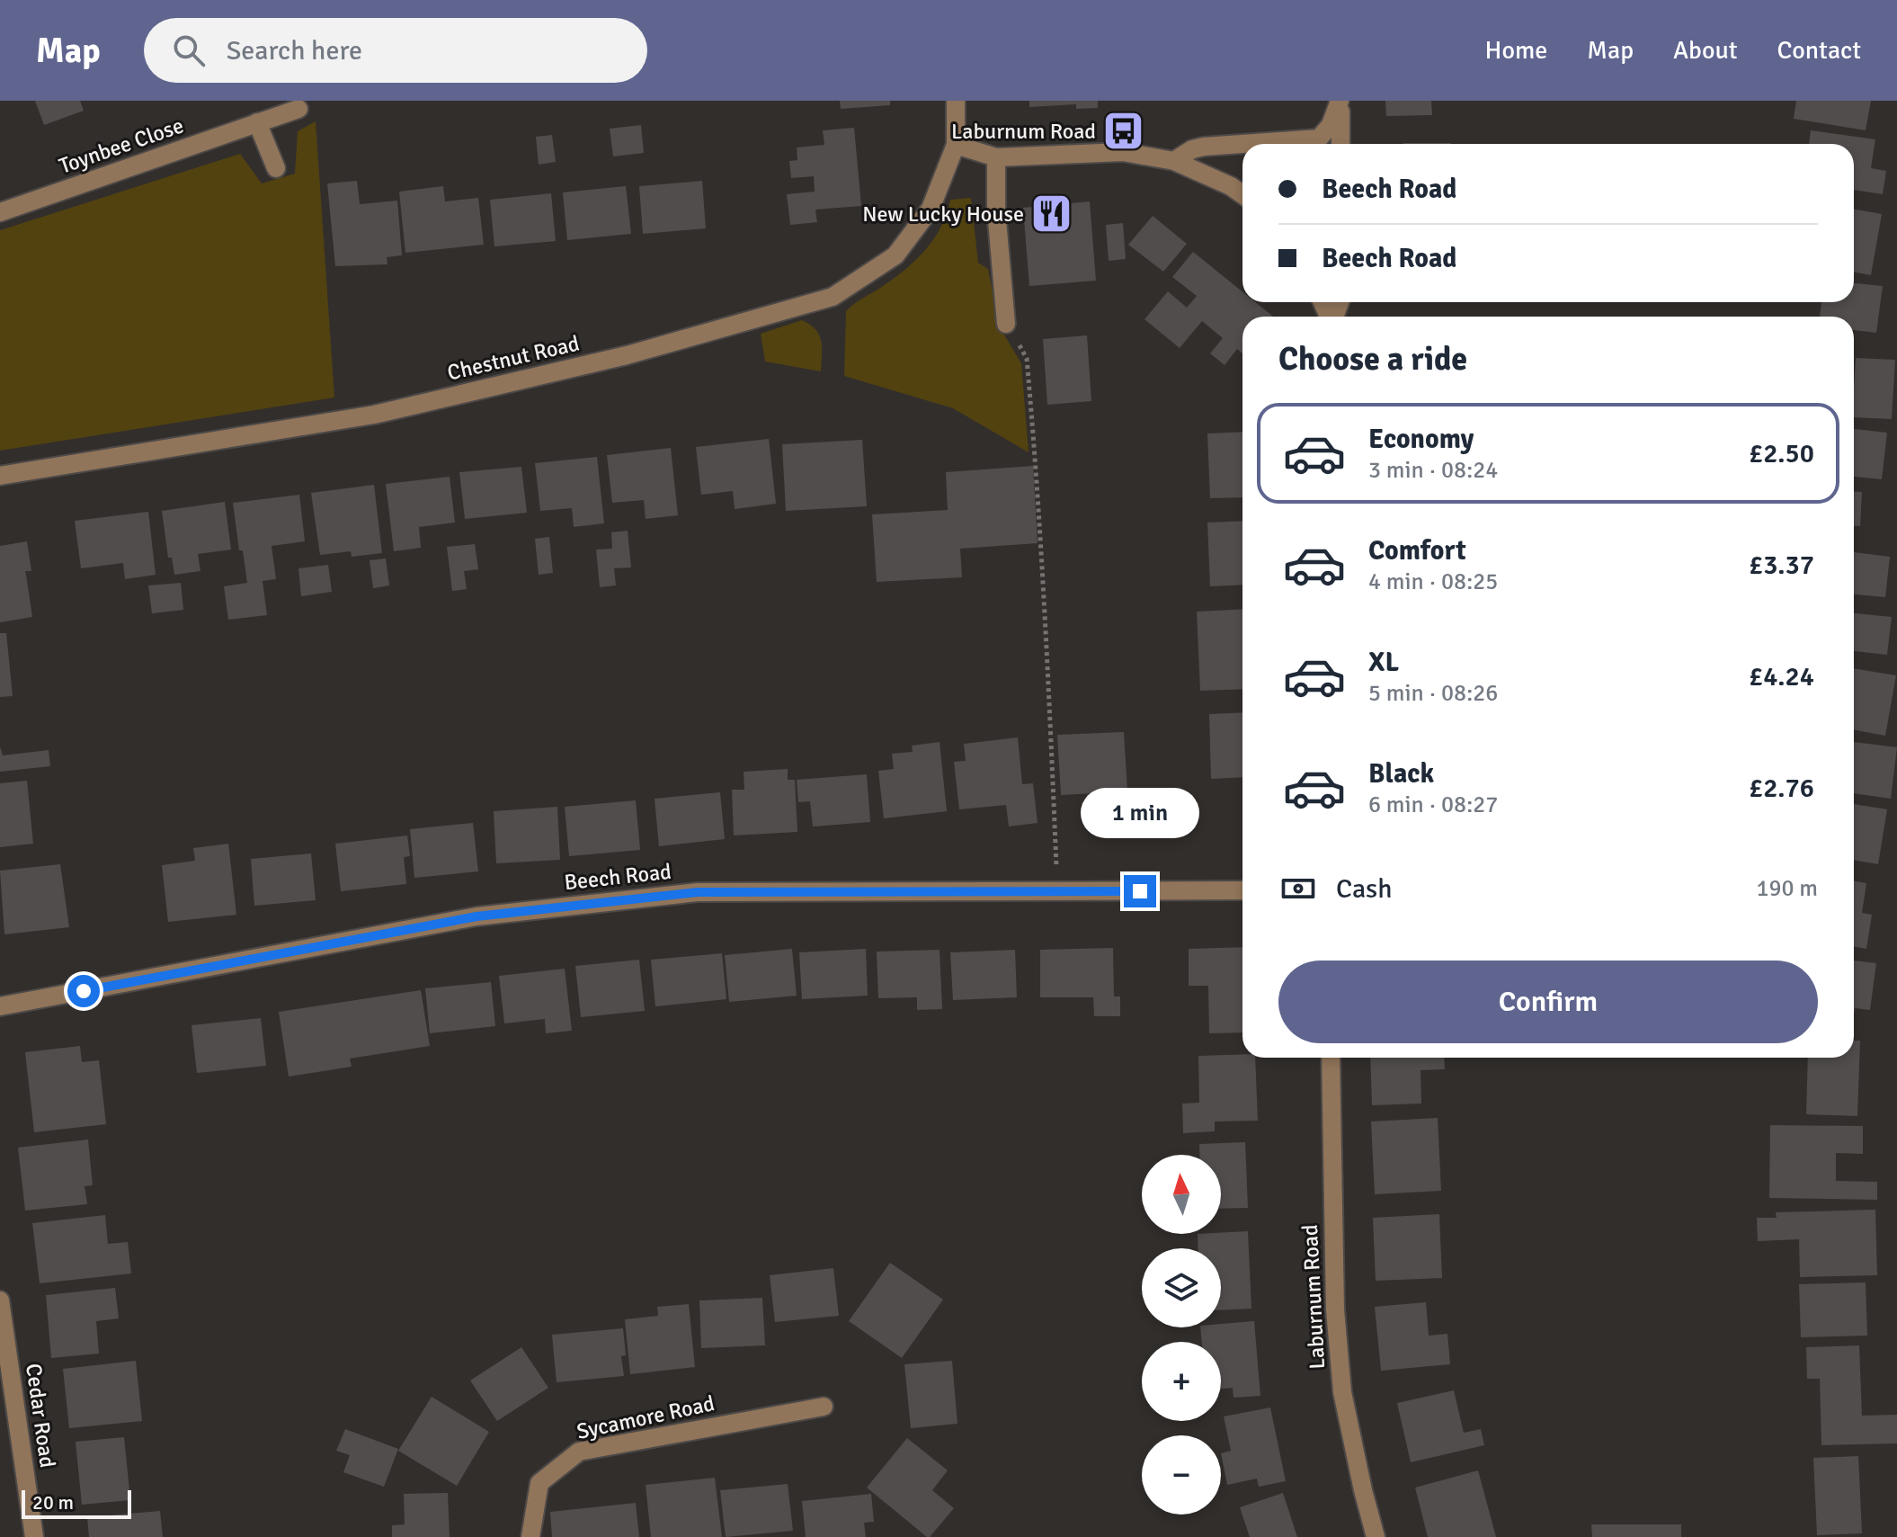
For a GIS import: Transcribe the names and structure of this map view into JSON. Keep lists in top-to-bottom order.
{
  "streets": {
    "street": [
      "Toynbee Close",
      "Chestnut Road",
      "Beech Road",
      "Laburnum Road",
      "Cedar Road",
      "Sycamore Road"
    ]
  },
  "places": {
    "bus stop": ["Laburnum Road"],
    "restaurant": ["New Lucky House"]
  },
  "scale_bar": "20 m",
  "north": "top",
  "page": {
    "header": "Map",
    "search": "Search here",
    "nav": [
      "Home",
      "Map",
      "About",
      "Contact"
    ],
    "banner": ["Beech Road", "Beech Road"],
    "heading": "Choose a ride",
    "list": [
      {
        "name": "Economy",
        "note": "3 min · 08:24",
        "value": "£2.50"
      },
      {
        "name": "Comfort",
        "note": "4 min · 08:25",
        "value": "£3.37"
      },
      {
        "name": "XL",
        "note": "5 min · 08:26",
        "value": "£4.24"
      },
      {
        "name": "Black",
        "note": "6 min · 08:27",
        "value": "£2.76"
      }
    ],
    "bubble": "1 min",
    "pay": ["Cash", "190 m"],
    "buttons": "Confirm",
    "map_buttons": ["+", "−"],
    "scale": "20 m"
  }
}
